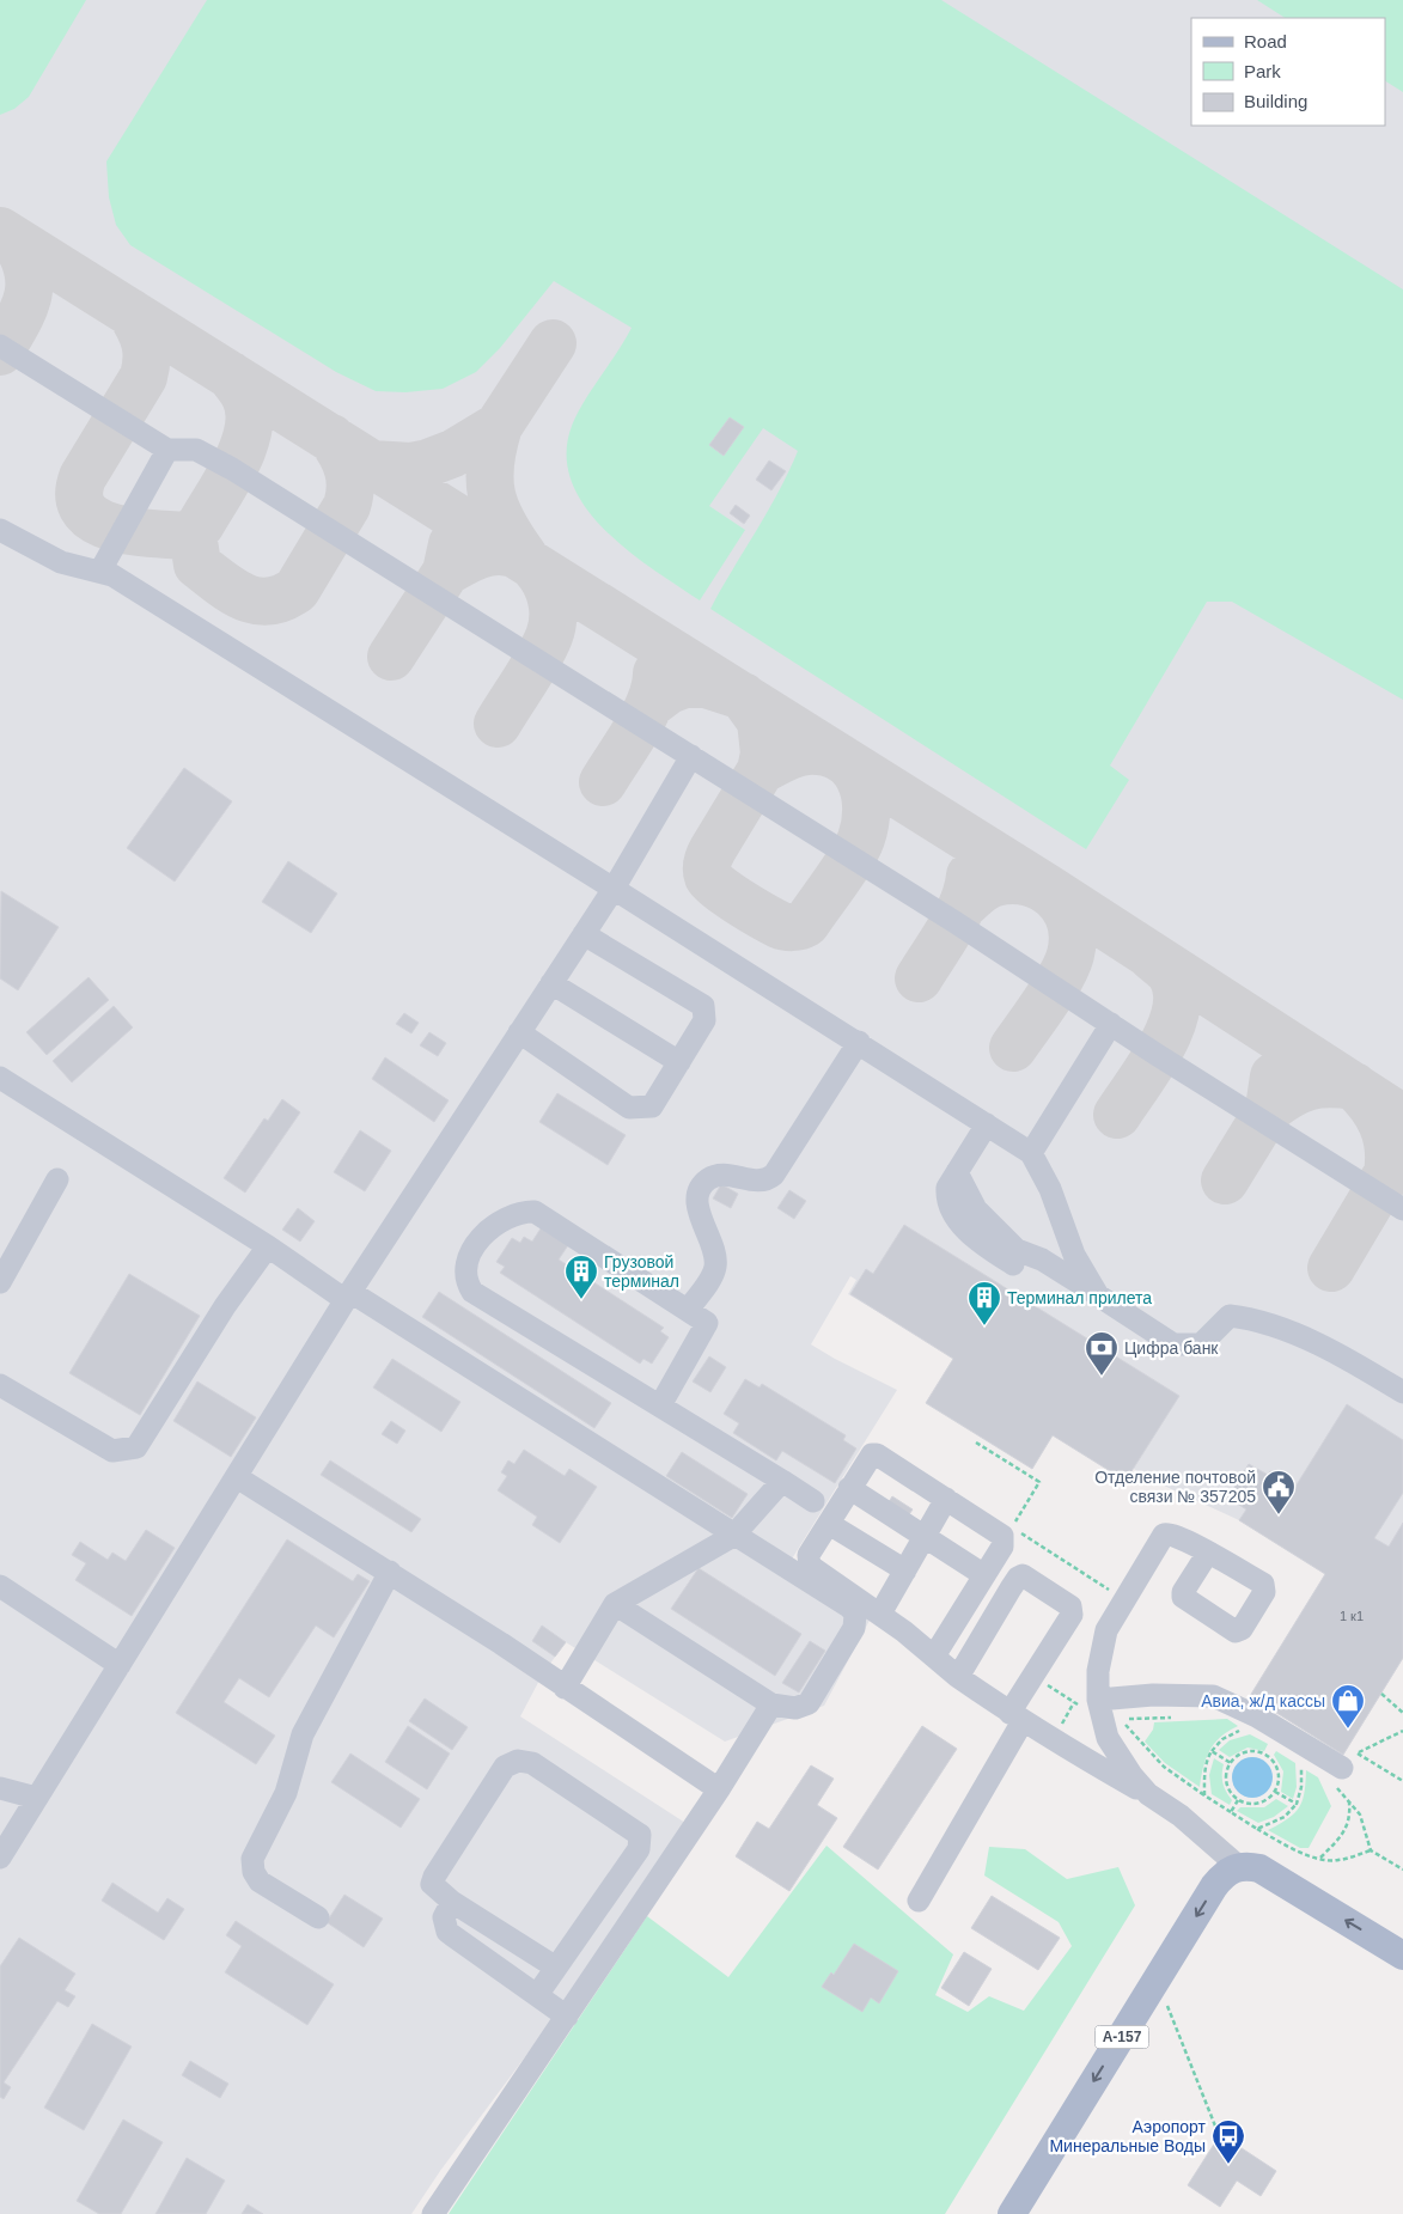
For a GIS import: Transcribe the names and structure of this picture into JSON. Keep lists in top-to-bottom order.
{
  "streets": {
    "main road": ["А-157"]
  },
  "places": {
    "building": ["Грузовой терминал", "Терминал прилета"],
    "bank": ["Цифра банк"],
    "public building": ["Отделение почтовой связи № 357205"],
    "shop": ["Авиа, ж/д кассы"],
    "bus stop": ["Аэропорт Минеральные Воды"]
  },
  "house_numbers": ["1 к1"],
  "legend": ["Road", "Park", "Building"]
}
